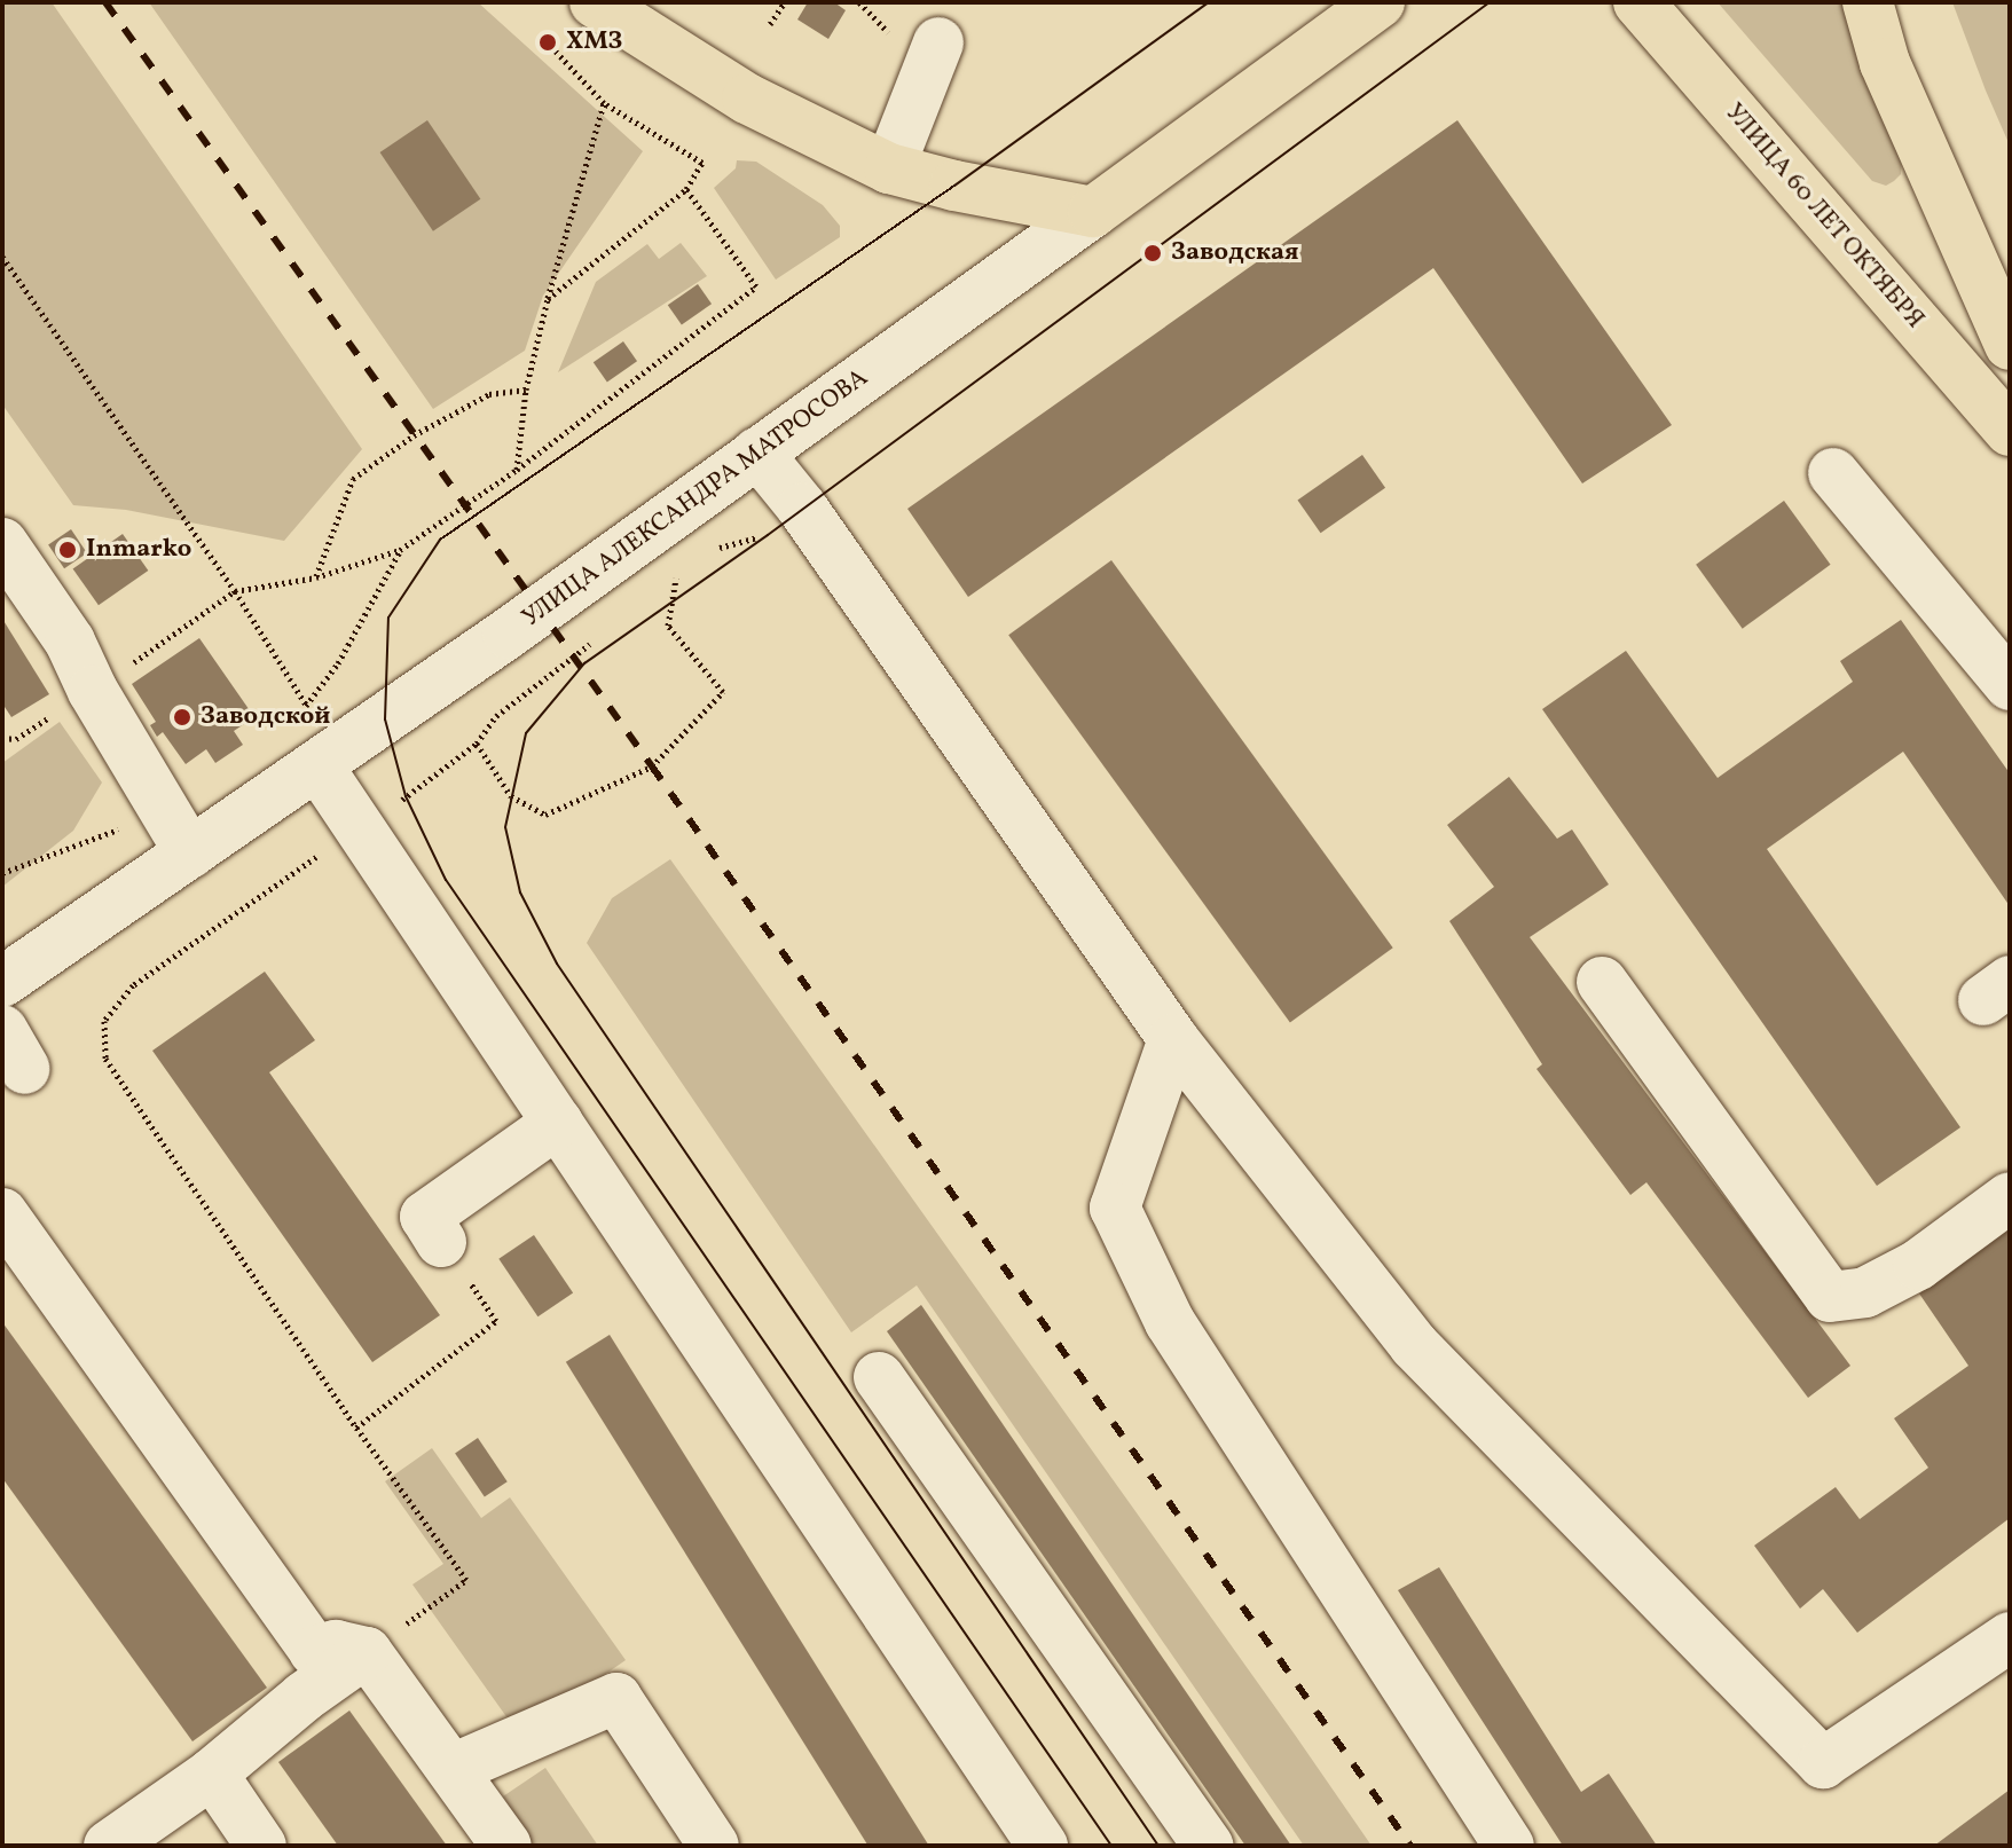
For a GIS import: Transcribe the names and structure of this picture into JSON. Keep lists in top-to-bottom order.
{
  "streets": {
    "main road": ["УЛИЦА 60 ЛЕТ ОКТЯБРЯ", "УЛИЦА АЛЕКСАНДРА МАТРОСОВА"]
  },
  "places": [
    "ХМЗ",
    "Заводская",
    "Inmarko",
    "Заводской"
  ]
}
